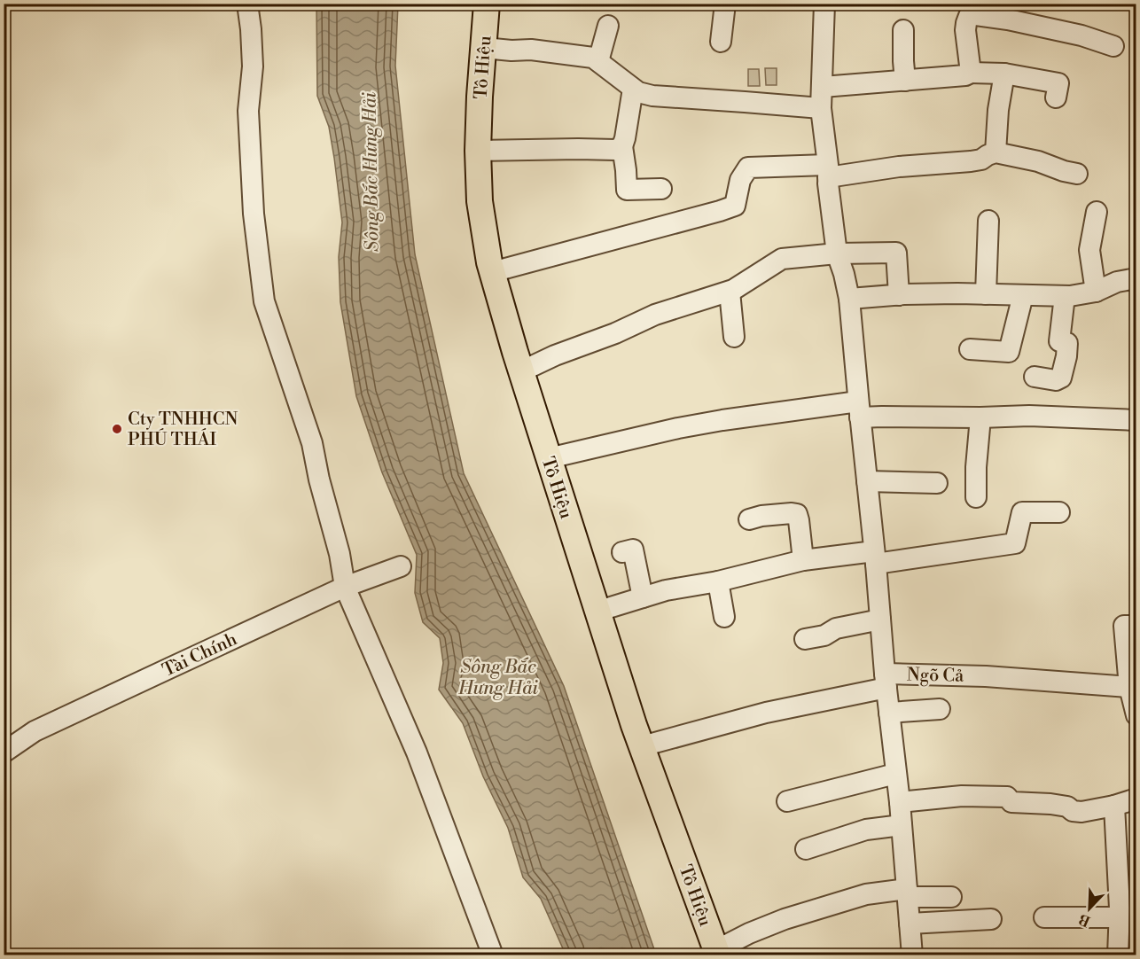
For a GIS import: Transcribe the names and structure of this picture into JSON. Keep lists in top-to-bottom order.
{
  "streets": {
    "main road": ["Tô Hiệu"],
    "street": ["Tài Chính", "Ngõ Cả"]
  },
  "crossings": [
    ["Tô Hiệu", "Ngõ Cả"]
  ],
  "water": ["Sông Bắc Hưng Hải"],
  "places": ["Cty TNHHCN PHÚ THÁI"],
  "north": "bottom left"
}
